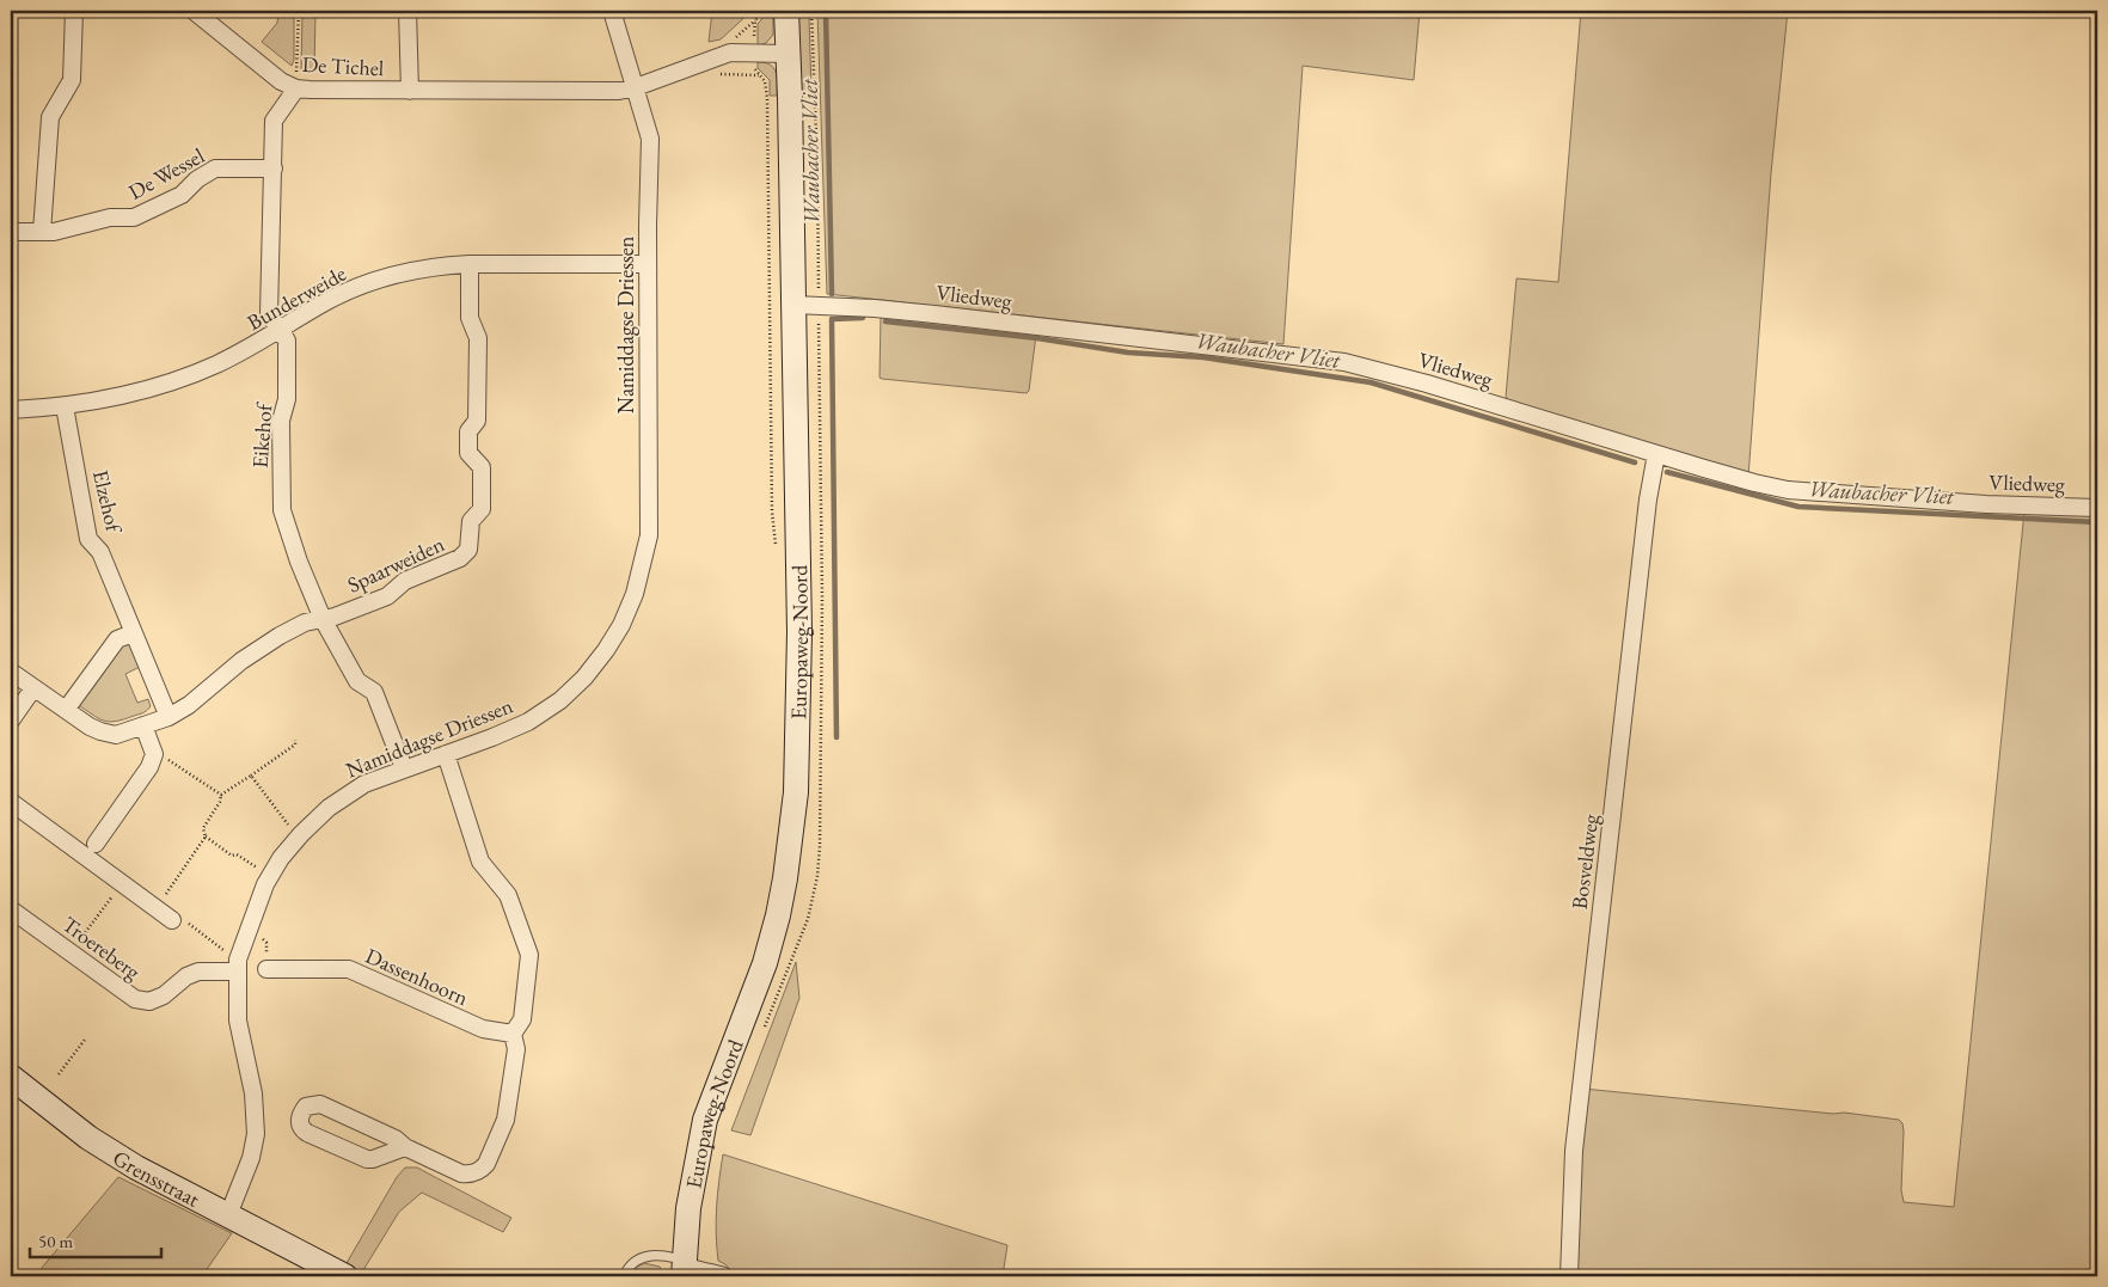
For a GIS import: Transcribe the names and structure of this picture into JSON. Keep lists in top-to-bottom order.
{
  "streets": {
    "street": [
      "De Tichel",
      "De Wessel",
      "Vliedweg",
      "Bunderweide",
      "Namiddagse Driessen",
      "Eikehof",
      "Elzehof",
      "Spaarweiden",
      "Europaweg-Noord",
      "Bosveldweg",
      "Troereberg",
      "Dassenhoorn",
      "Grensstraat"
    ]
  },
  "crossings": [
    ["De Tichel", "Namiddagse Driessen"],
    ["De Tichel", "Eikehof"],
    ["De Tichel", "Europaweg-Noord"],
    ["De Wessel", "Eikehof"],
    ["Vliedweg", "Europaweg-Noord"],
    ["Vliedweg", "Bosveldweg"],
    ["Bunderweide", "Namiddagse Driessen"],
    ["Bunderweide", "Eikehof"],
    ["Bunderweide", "Elzehof"],
    ["Bunderweide", "Spaarweiden"],
    ["Namiddagse Driessen", "Eikehof"],
    ["Namiddagse Driessen", "Troereberg"],
    ["Namiddagse Driessen", "Grensstraat"],
    ["Eikehof", "Spaarweiden"],
    ["Elzehof", "Spaarweiden"]
  ],
  "water": ["Waubacher Vliet"],
  "scale_bar": "50 m"
}
